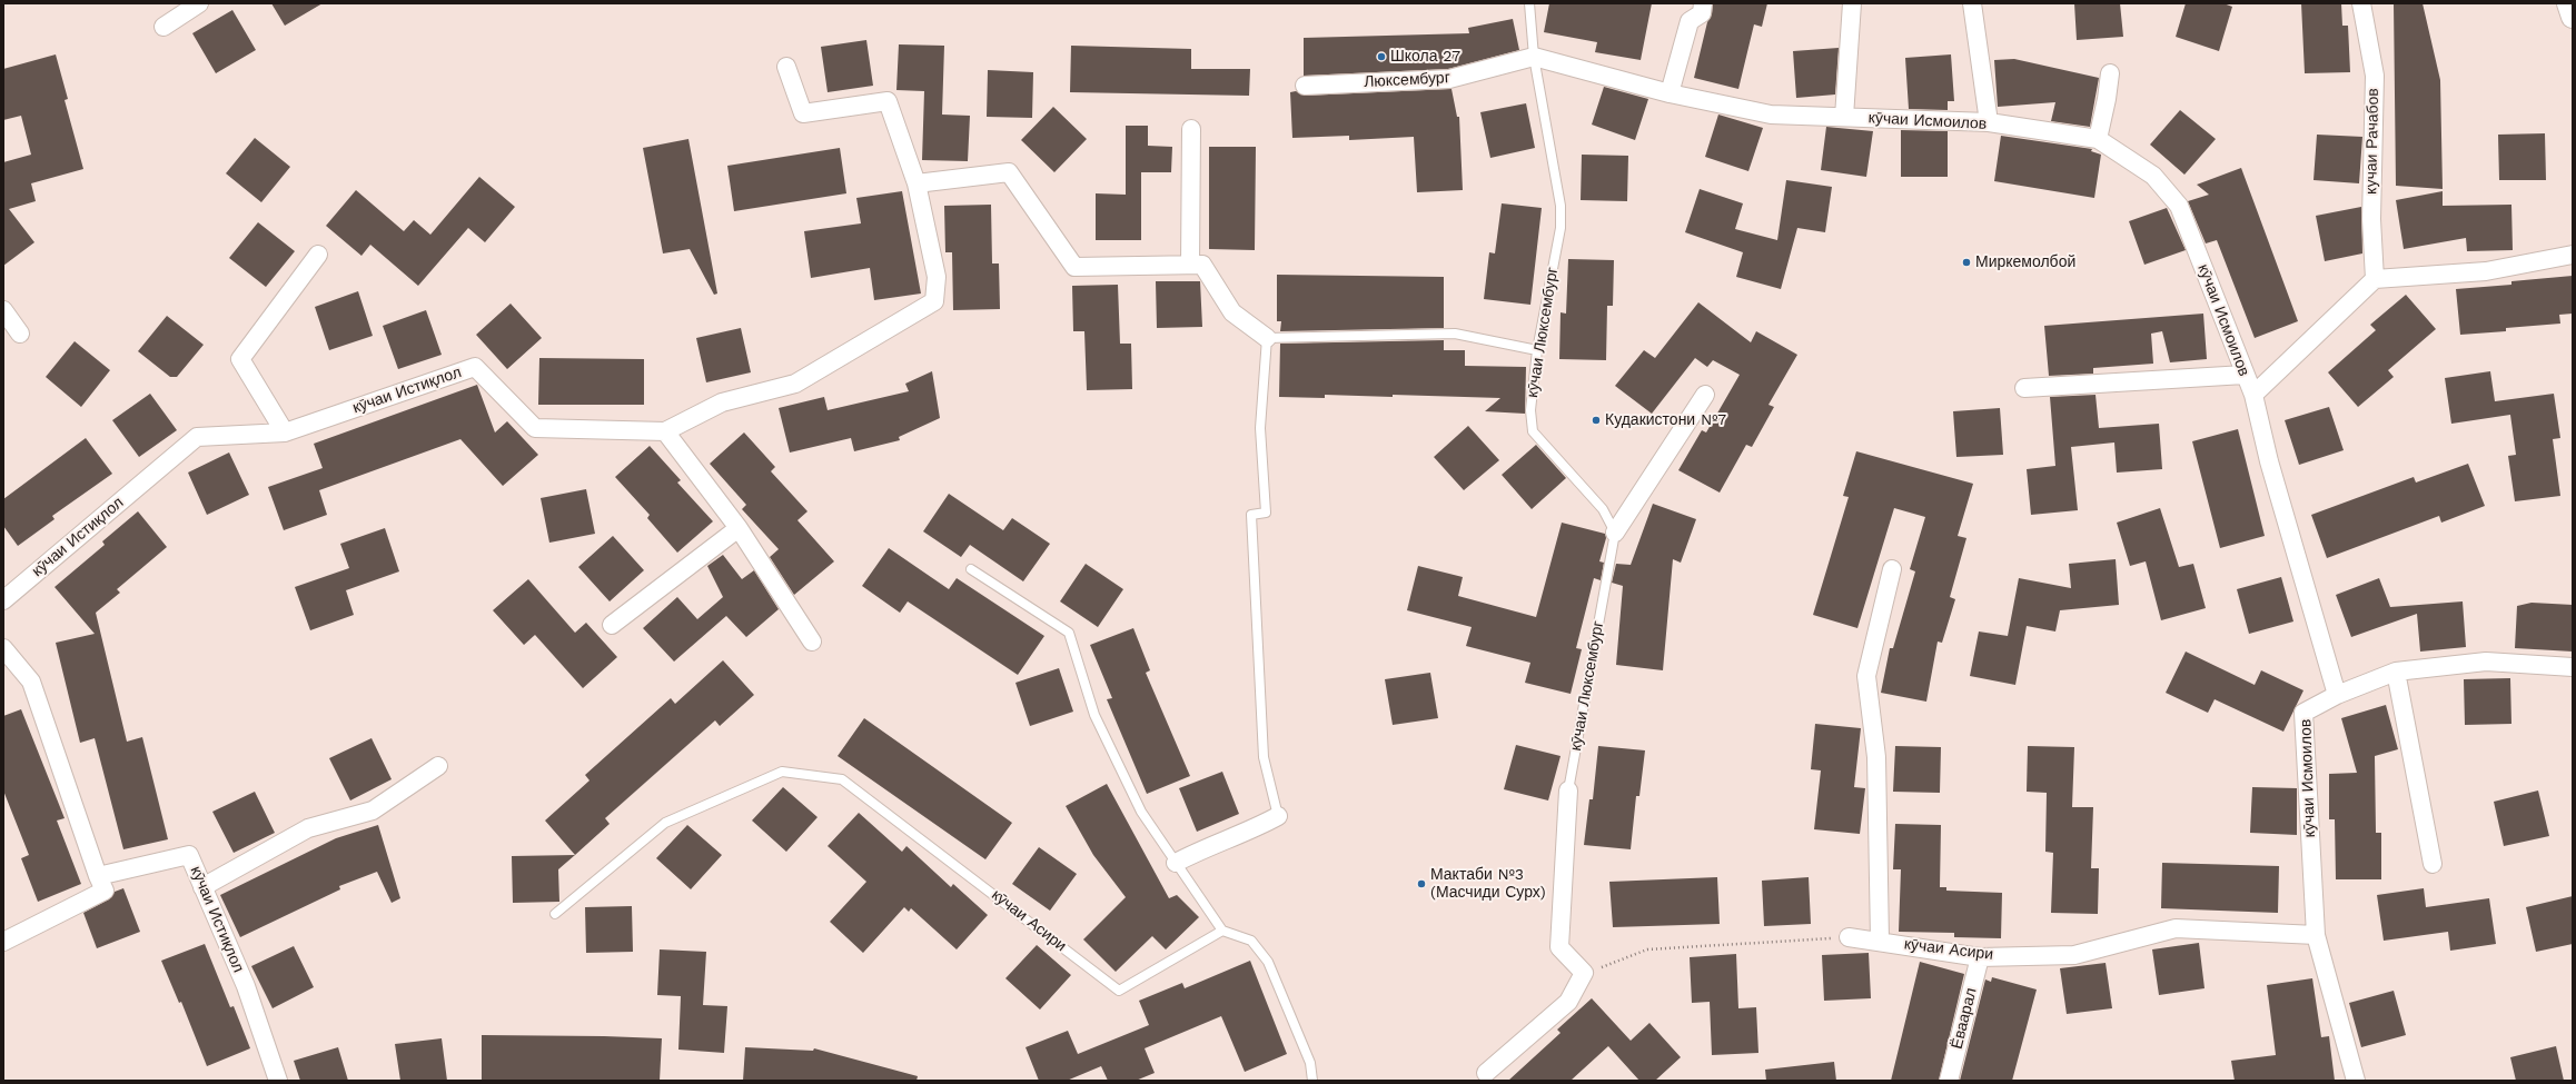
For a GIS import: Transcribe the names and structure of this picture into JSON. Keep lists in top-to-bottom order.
{
  "streets": {
    "street": [
      "Люксембург",
      "кӯчаи Исмоилов",
      "кучаи Рачабов",
      "кӯчаи Истиқлол",
      "кӯчаи Асири",
      "Ёваарал"
    ],
    "lane": ["кӯчаи Люксембург"]
  },
  "crossings": [
    ["Люксембург", "кӯчаи Исмоилов"],
    ["Люксембург", "кӯчаи Люксембург"],
    ["кӯчаи Исмоилов", "кӯчаи Люксембург"],
    ["кӯчаи Исмоилов", "кӯчаи Асири"],
    ["кӯчаи Асири", "Ёваарал"]
  ],
  "places": [
    "Школа 27",
    "Миркемолбой",
    "Кудакистони №7",
    "Мактаби №3 (Масчиди Сурх)"
  ]
}
